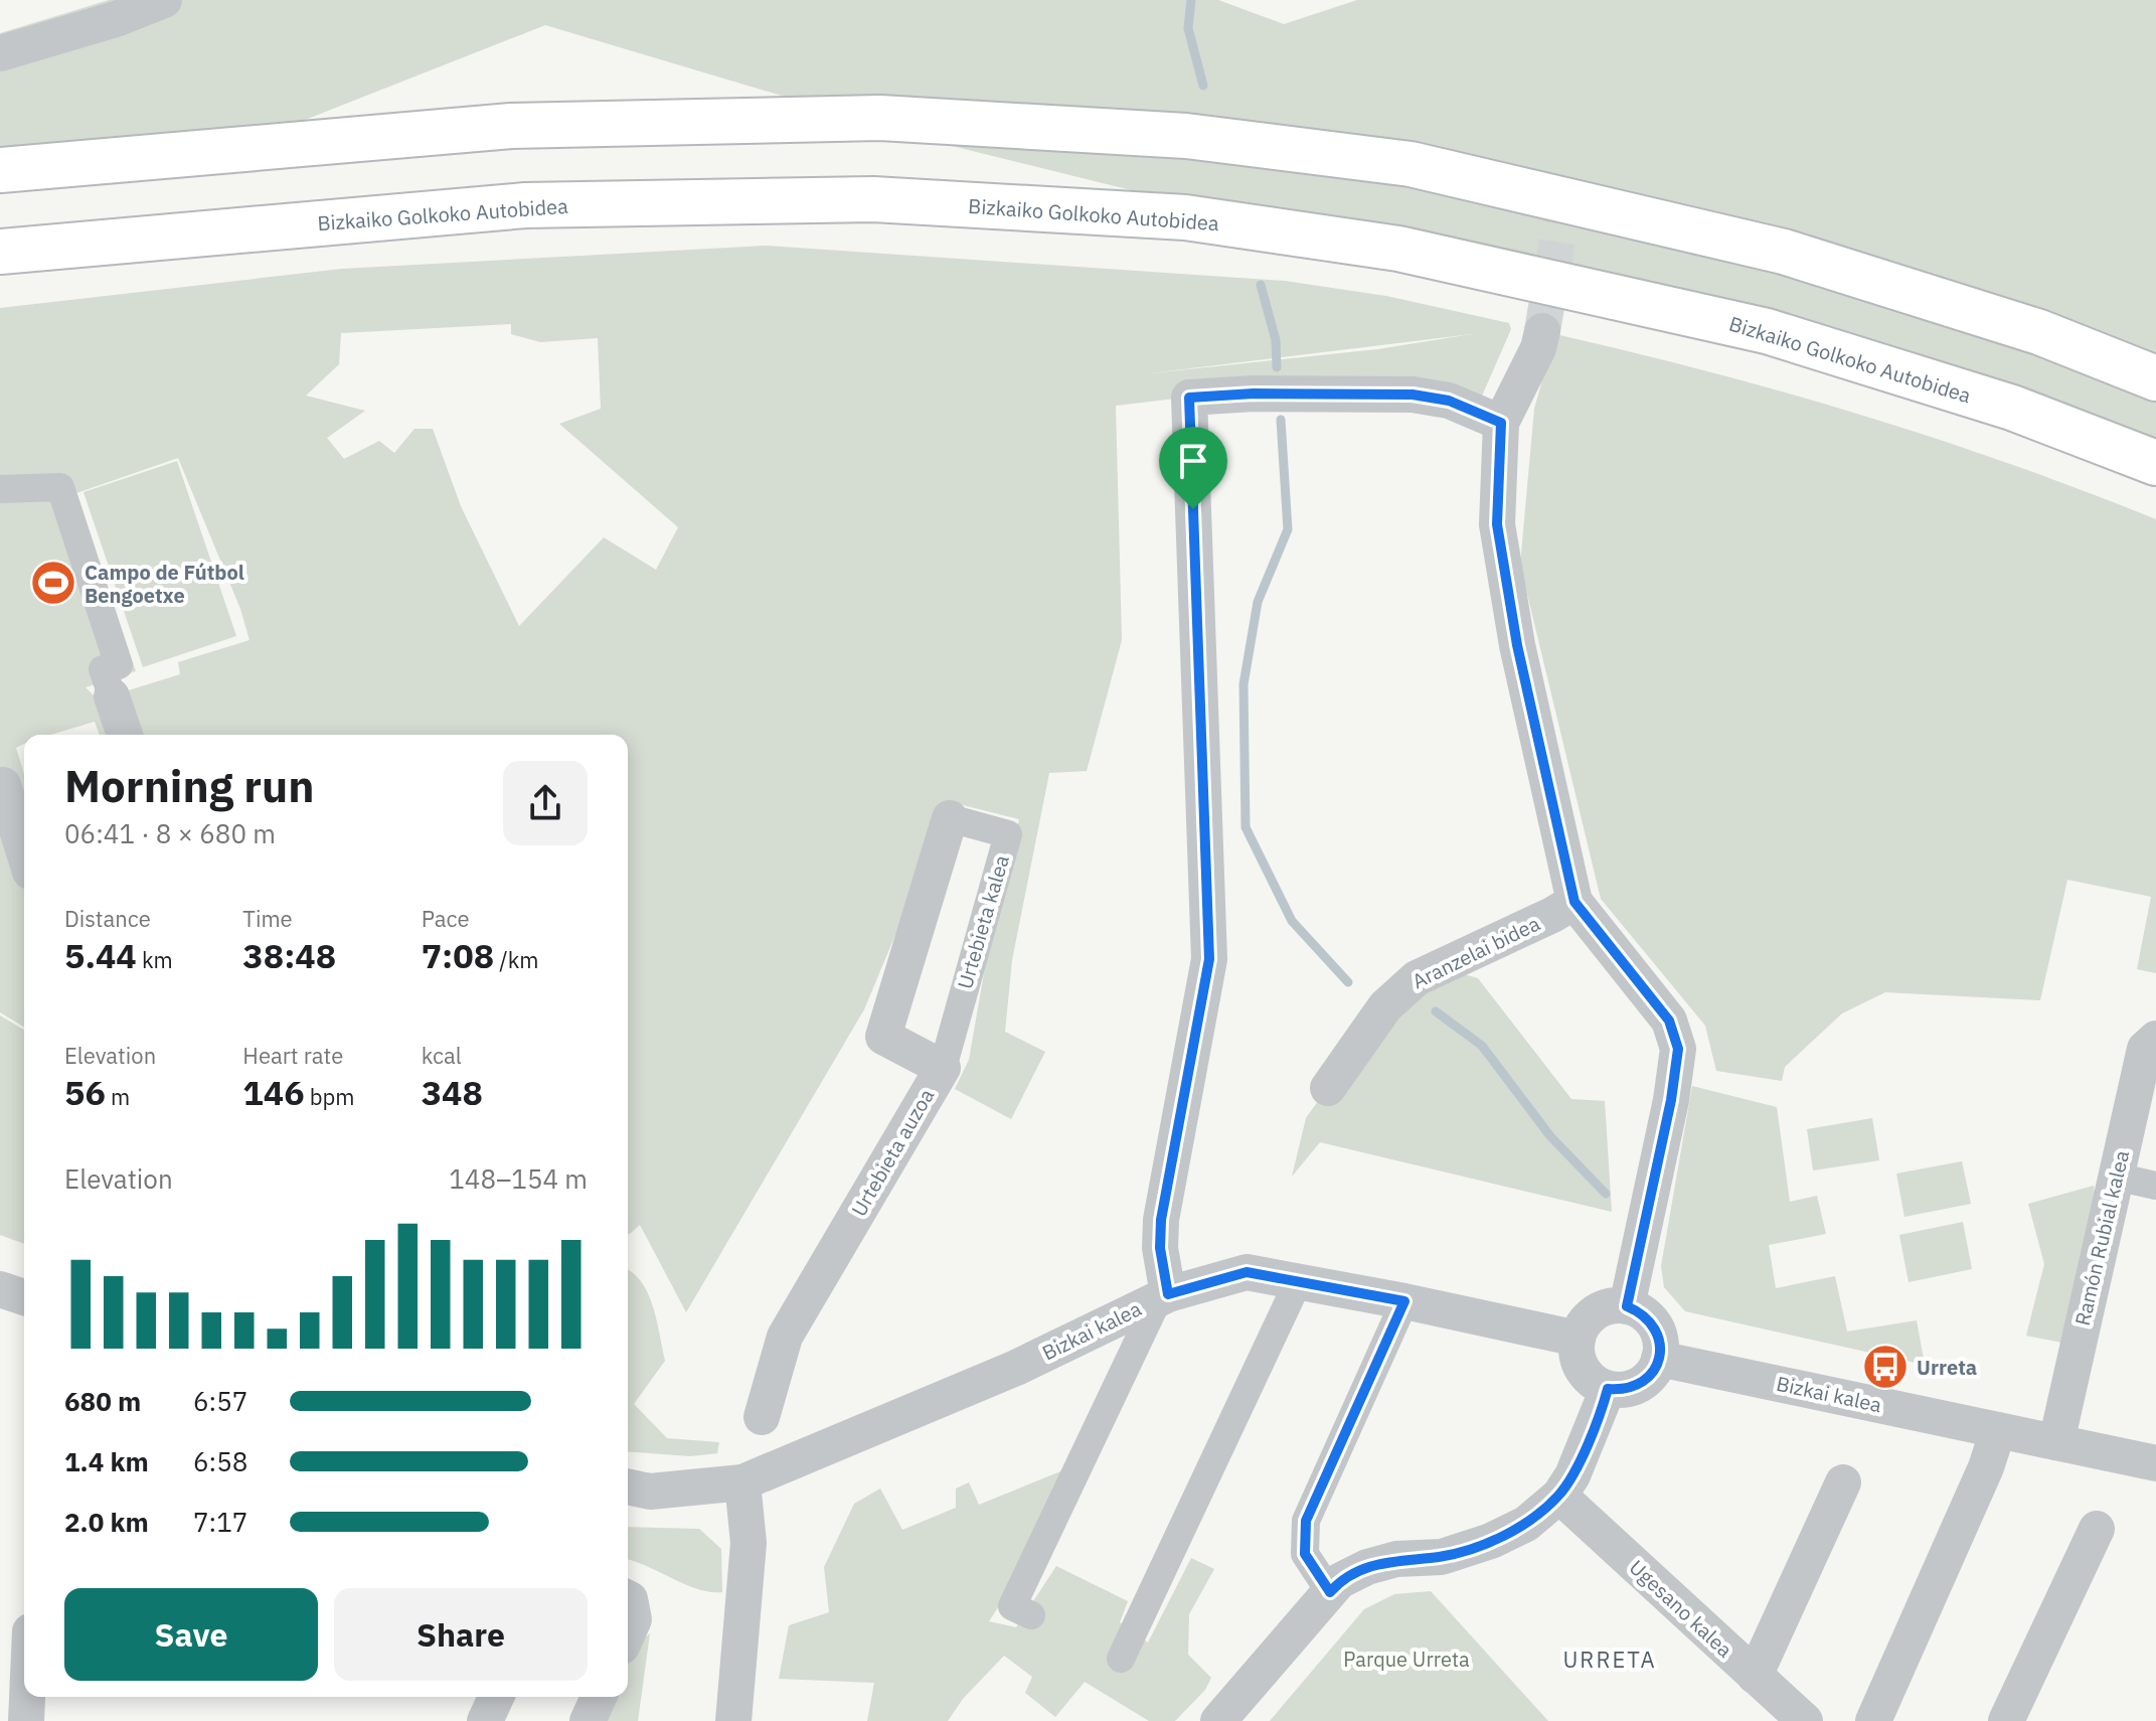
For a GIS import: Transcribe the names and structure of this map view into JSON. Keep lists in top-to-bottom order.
{
  "streets": {
    "highway": ["Bizkaiko Golkoko Autobidea"],
    "street": [
      "Urtebieta kalea",
      "Aranzelai bidea",
      "Urtebieta auzoa",
      "Ramón Rubial kalea",
      "Bizkai kalea",
      "Ugesano kalea"
    ]
  },
  "crossings": [
    ["Urtebieta kalea", "Urtebieta auzoa"],
    ["Ramón Rubial kalea", "Bizkai kalea"]
  ],
  "districts": ["URRETA"],
  "parks": ["Parque Urreta"],
  "places": {
    "sports": ["Campo de Fútbol Bengoetxe"],
    "bus stop": ["Urreta"]
  },
  "page": {
    "heading": ["Morning run", "06:41 · 8 × 680 m"],
    "stats": [
      ["Distance", "5.44 km"],
      ["Time", "38:48"],
      ["Pace", "7:08 /km"],
      ["Elevation", "56 m"],
      ["Heart rate", "146 bpm"],
      ["kcal", "348"]
    ],
    "chart": ["Elevation", "148–154 m"],
    "list": [
      {
        "name": "680 m",
        "note": "6:57"
      },
      {
        "name": "1.4 km",
        "note": "6:58"
      },
      {
        "name": "2.0 km",
        "note": "7:17"
      }
    ],
    "buttons": ["Save", "Share"]
  }
}
